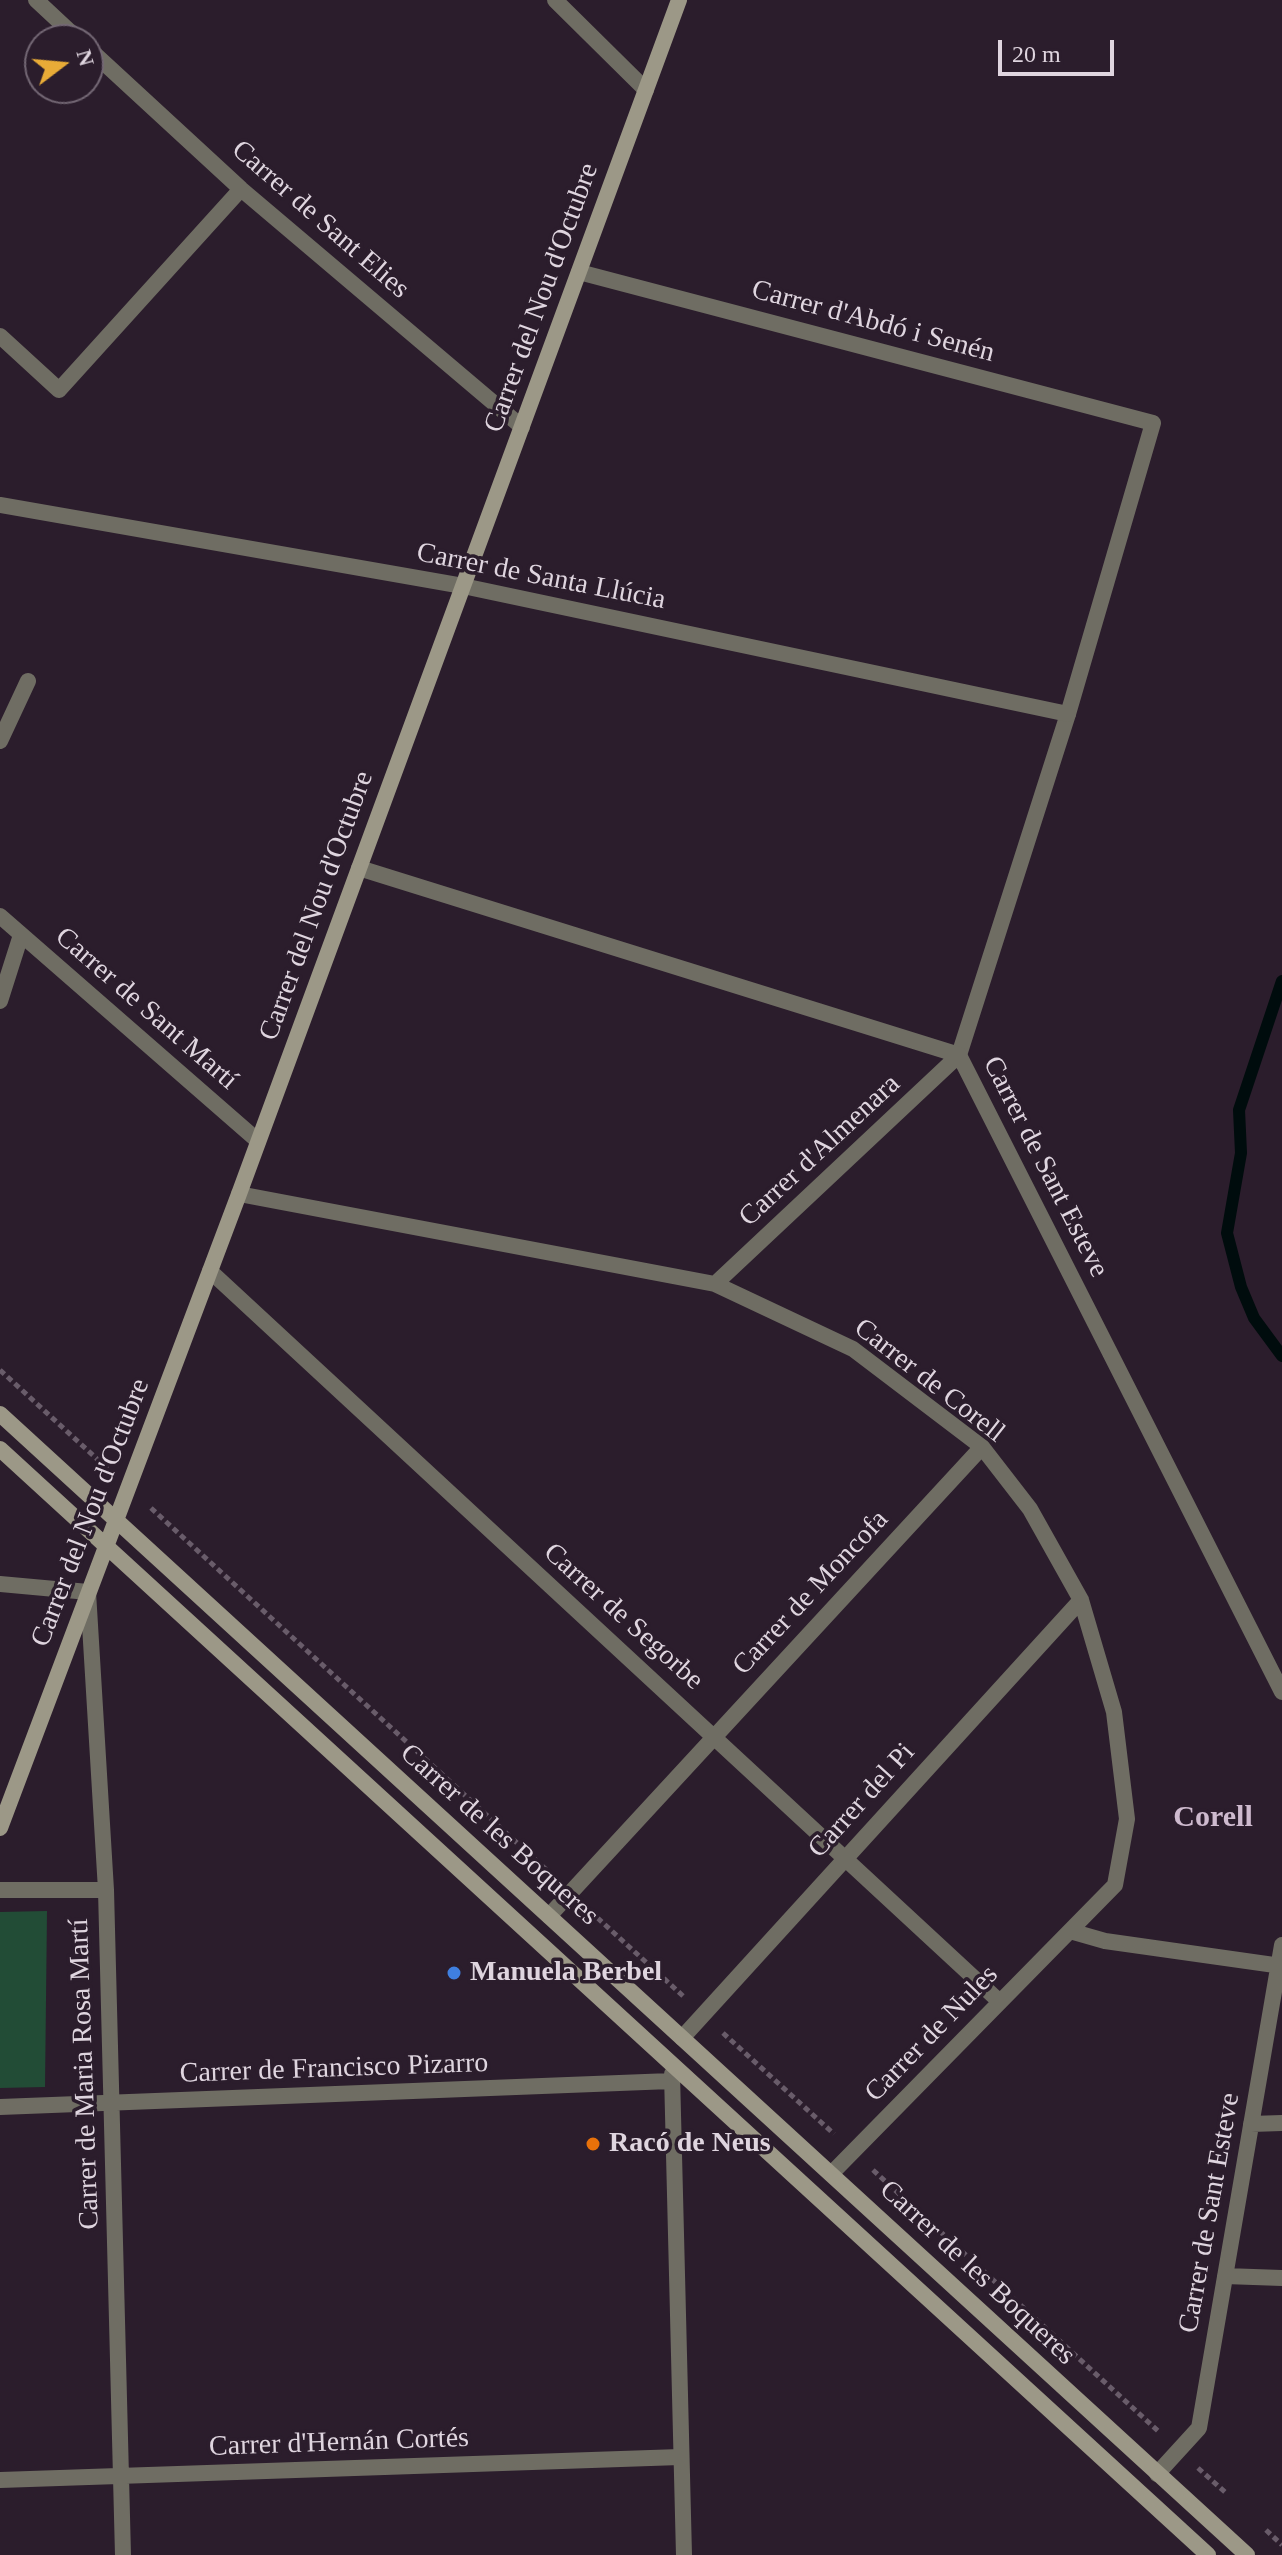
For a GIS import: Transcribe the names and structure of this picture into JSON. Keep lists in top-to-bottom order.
{
  "streets": {
    "street": [
      "Carrer de Sant Elies",
      "Carrer del Nou d'Octubre",
      "Carrer d'Abdó i Senén",
      "Carrer de Santa Llúcia",
      "Carrer de Sant Martí",
      "Carrer d'Almenara",
      "Carrer de Sant Esteve",
      "Carrer de Corell",
      "Carrer de Moncofa",
      "Carrer de Segorbe",
      "Carrer del Pi",
      "Carrer de les Boqueres",
      "Carrer de Nules",
      "Carrer de Francisco Pizarro",
      "Carrer de Maria Rosa Martí",
      "Carrer d'Hernán Cortés"
    ]
  },
  "crossings": [
    ["Carrer de Sant Elies", "Carrer del Nou d'Octubre"],
    ["Carrer del Nou d'Octubre", "Carrer d'Abdó i Senén"],
    ["Carrer del Nou d'Octubre", "Carrer de Santa Llúcia"],
    ["Carrer del Nou d'Octubre", "Carrer de Sant Martí"],
    ["Carrer del Nou d'Octubre", "Carrer de Sant Esteve"],
    ["Carrer del Nou d'Octubre", "Carrer de Corell"],
    ["Carrer del Nou d'Octubre", "Carrer de Segorbe"],
    ["Carrer del Nou d'Octubre", "Carrer de les Boqueres"],
    ["Carrer del Nou d'Octubre", "Carrer de Maria Rosa Martí"],
    ["Carrer d'Abdó i Senén", "Carrer de Santa Llúcia"],
    ["Carrer d'Almenara", "Carrer de Sant Esteve"],
    ["Carrer d'Almenara", "Carrer de Corell"],
    ["Carrer de Sant Esteve", "Carrer de les Boqueres"],
    ["Carrer de Corell", "Carrer de Moncofa"],
    ["Carrer de Corell", "Carrer del Pi"],
    ["Carrer de Corell", "Carrer de Nules"],
    ["Carrer de Moncofa", "Carrer de Segorbe"],
    ["Carrer de Moncofa", "Carrer de les Boqueres"],
    ["Carrer de Segorbe", "Carrer del Pi"],
    ["Carrer de Segorbe", "Carrer de Nules"],
    ["Carrer del Pi", "Carrer de les Boqueres"],
    ["Carrer de les Boqueres", "Carrer de Nules"],
    ["Carrer de les Boqueres", "Carrer de Francisco Pizarro"],
    ["Carrer de Francisco Pizarro", "Carrer de Maria Rosa Martí"],
    ["Carrer de Maria Rosa Martí", "Carrer d'Hernán Cortés"]
  ],
  "districts": ["Corell"],
  "places": ["Manuela Berbel", "Racó de Neus"],
  "scale_bar": "20 m",
  "north": "right"
}
